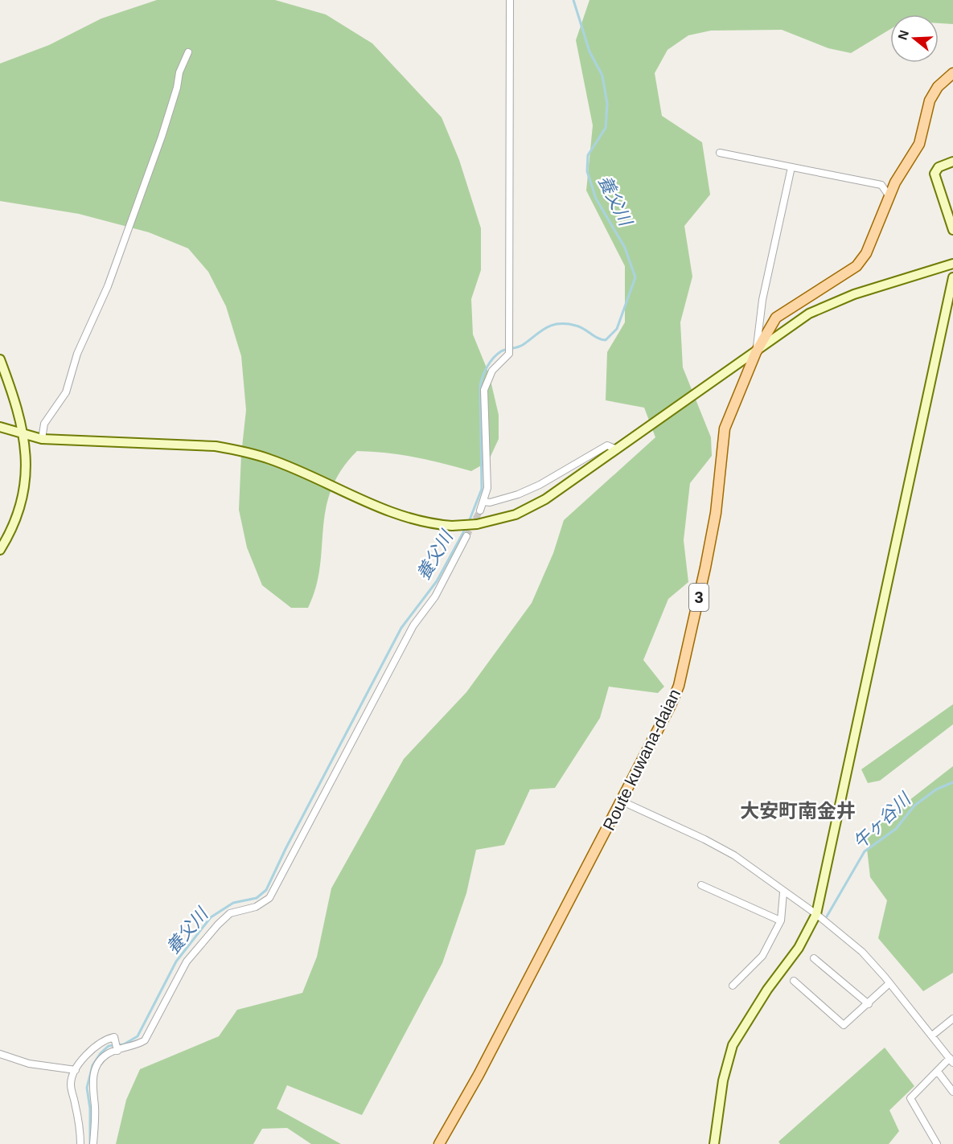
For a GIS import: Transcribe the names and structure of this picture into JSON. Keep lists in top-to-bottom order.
{
  "streets": {
    "main road": ["3", "Route kuwana-daian"]
  },
  "districts": ["大安町南金井"],
  "water": ["養父川", "午ヶ谷川"],
  "north": "left"
}
